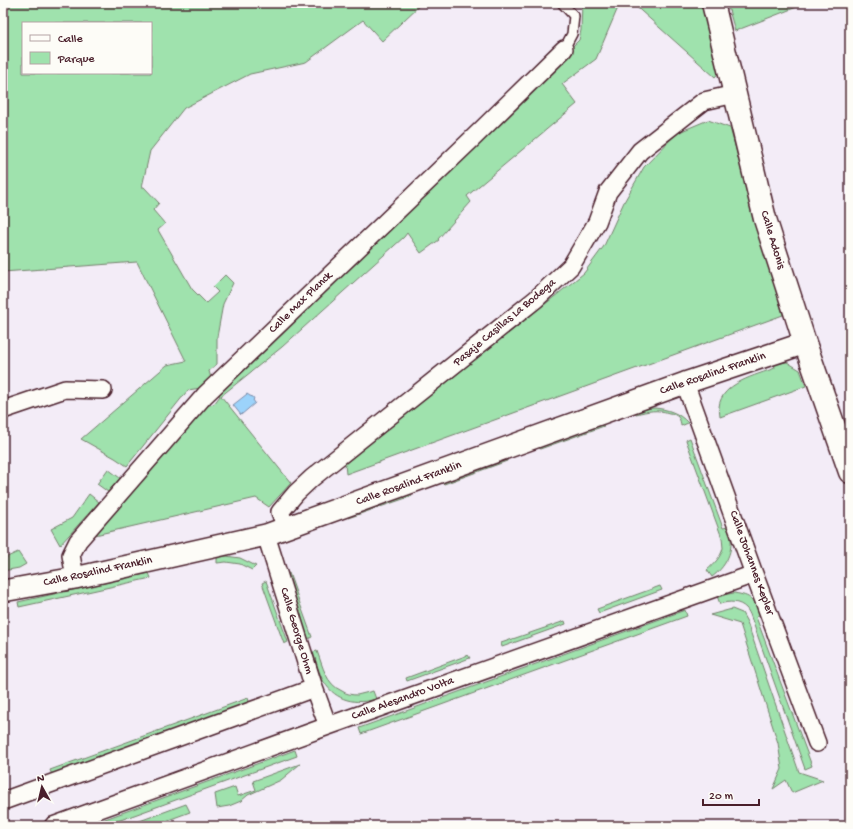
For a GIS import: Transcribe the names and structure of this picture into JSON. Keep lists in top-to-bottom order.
{
  "streets": {
    "main road": ["Calle Adonis"],
    "street": [
      "Calle Max Planck",
      "Pasaje Casillas La Bodega",
      "Calle Rosalind Franklin",
      "Calle Johannes Kepler",
      "Calle George Ohm",
      "Calle Alesandro Volta"
    ]
  },
  "crossings": [
    ["Calle Adonis", "Pasaje Casillas La Bodega"],
    ["Calle Adonis", "Calle Rosalind Franklin"],
    ["Calle Max Planck", "Calle Rosalind Franklin"],
    ["Pasaje Casillas La Bodega", "Calle Rosalind Franklin"],
    ["Calle Rosalind Franklin", "Calle Johannes Kepler"],
    ["Calle Rosalind Franklin", "Calle George Ohm"],
    ["Calle Johannes Kepler", "Calle Alesandro Volta"],
    ["Calle George Ohm", "Calle Alesandro Volta"]
  ],
  "legend": ["Calle", "Parque"],
  "scale_bar": "20 m",
  "north": "top"
}
